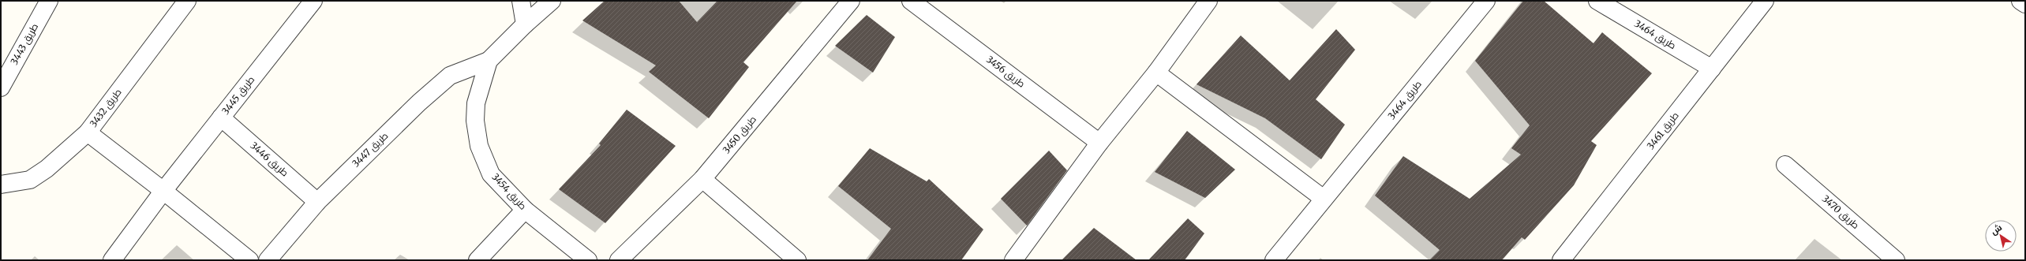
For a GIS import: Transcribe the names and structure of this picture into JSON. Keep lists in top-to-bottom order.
{
  "streets": {
    "street": [
      "طريق 3464",
      "طريق 3443",
      "طريق 3456",
      "طريق 3445",
      "طريق 3432",
      "طريق 3461",
      "طريق 3450",
      "طريق 3447",
      "طريق 3446",
      "طريق 3454",
      "طريق 3470"
    ]
  },
  "crossings": [
    ["طريق 3464", "طريق 3461"],
    ["طريق 3445", "طريق 3446"],
    ["طريق 3447", "طريق 3446"],
    ["طريق 3447", "طريق 3454"]
  ],
  "north": "top left"
}
